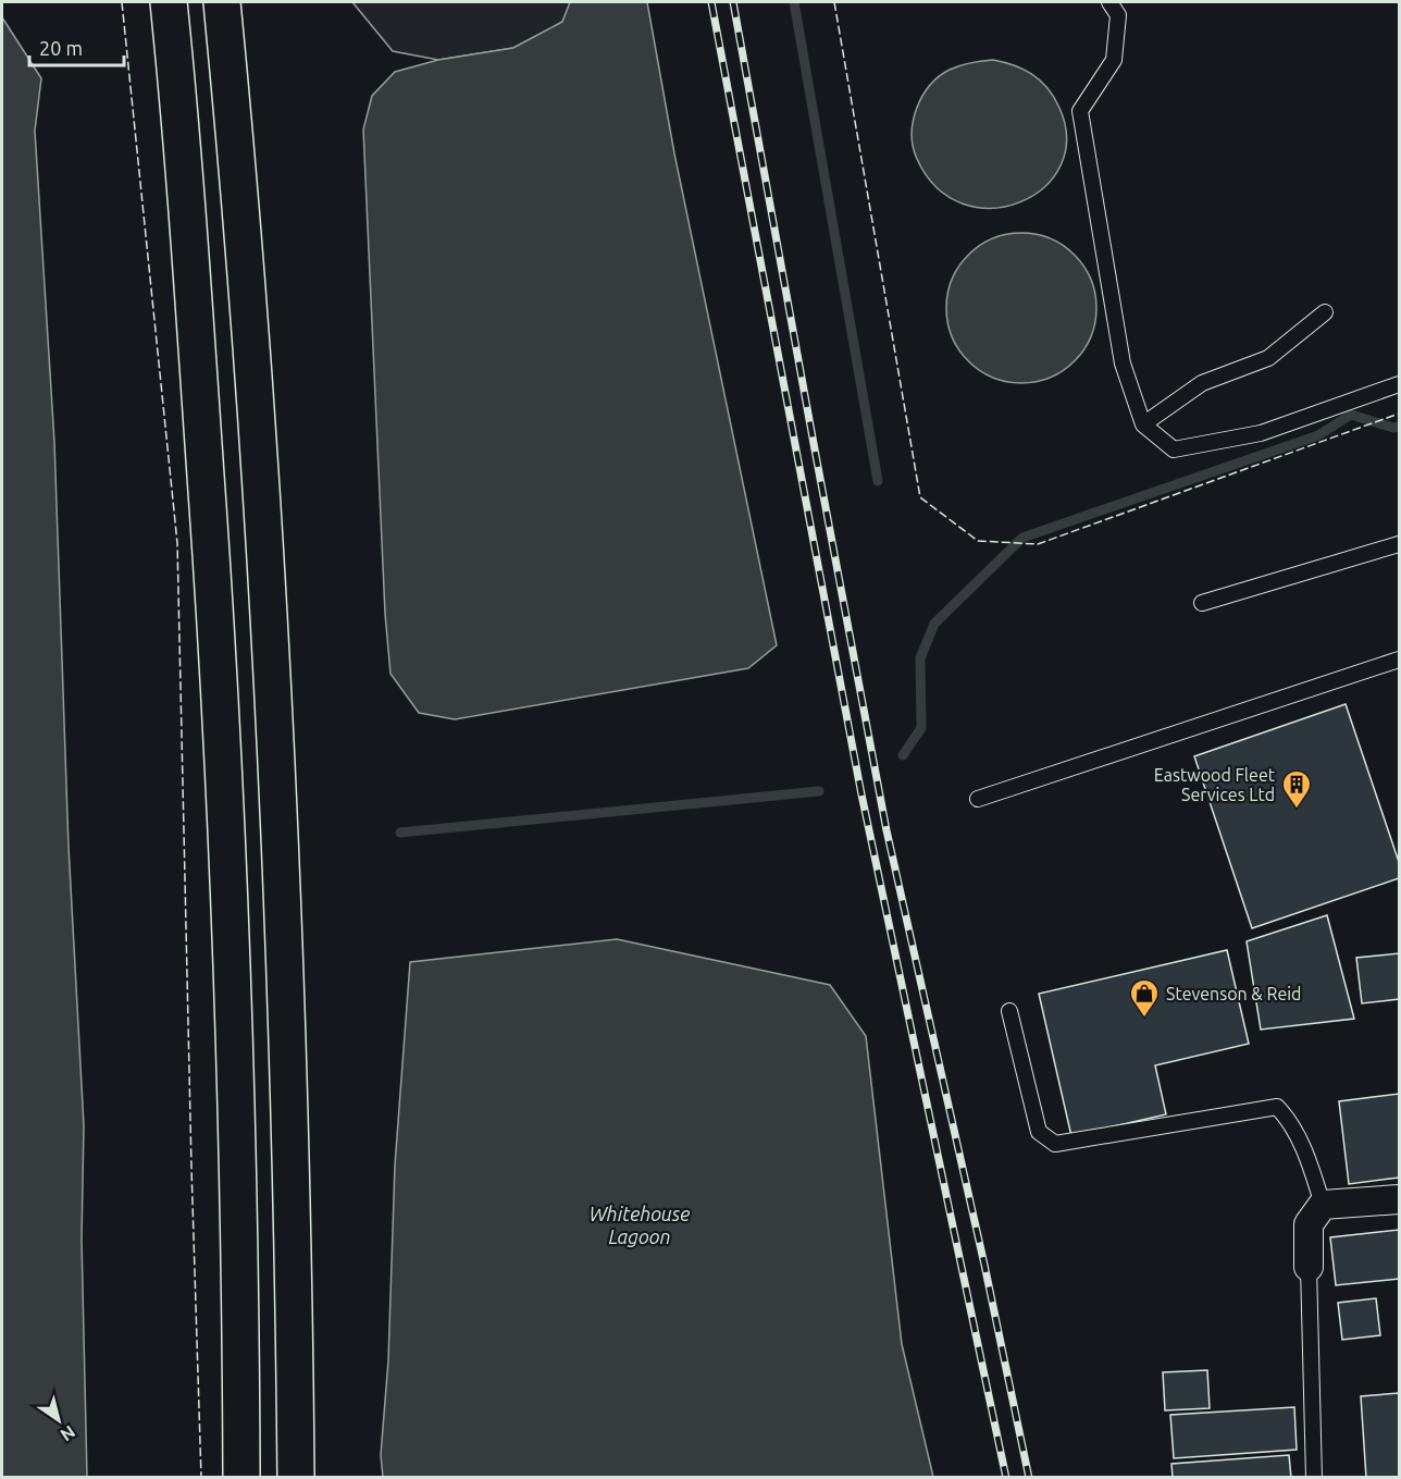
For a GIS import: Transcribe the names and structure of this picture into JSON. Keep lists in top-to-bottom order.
{
  "water": ["Whitehouse Lagoon"],
  "places": {
    "building": ["Eastwood Fleet Services Ltd"],
    "shop": ["Stevenson & Reid"]
  },
  "scale_bar": "20 m",
  "north": "bottom right"
}
